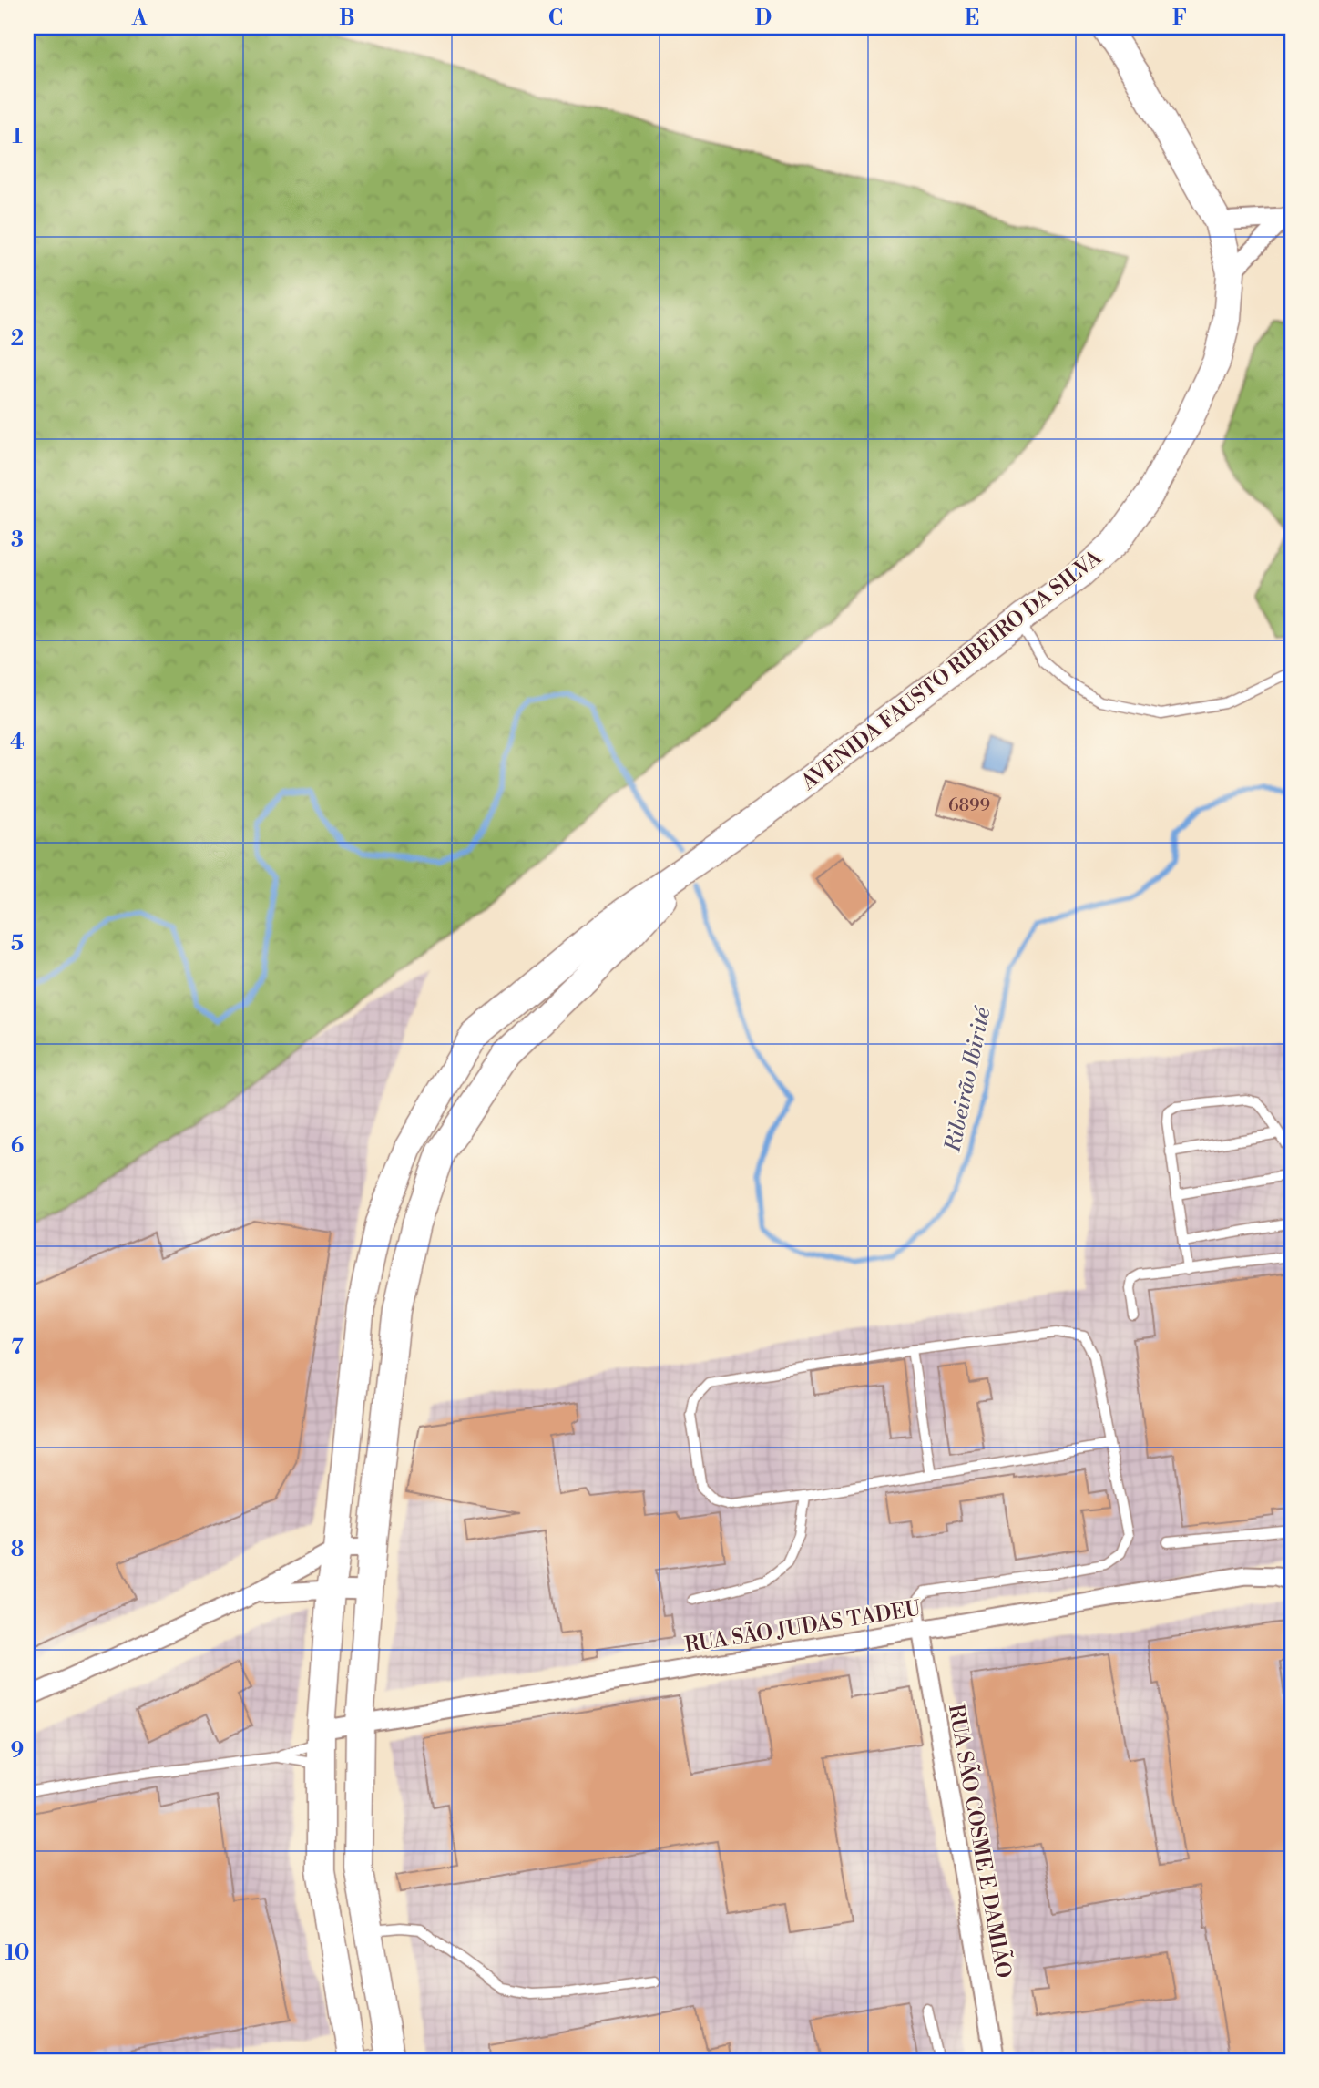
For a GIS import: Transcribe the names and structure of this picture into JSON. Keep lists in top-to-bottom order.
{
  "streets": {
    "main road": ["AVENIDA FAUSTO RIBEIRO DA SILVA"],
    "street": ["RUA SÃO JUDAS TADEU", "RUA SÃO COSME E DAMIÃO"]
  },
  "crossings": [
    ["RUA SÃO JUDAS TADEU", "RUA SÃO COSME E DAMIÃO"]
  ],
  "water": ["Ribeirão Ibirité"],
  "house_numbers": ["6899"],
  "grid": {
    "columns": [
      "A",
      "B",
      "C",
      "D",
      "E",
      "F"
    ],
    "rows": [
      "1",
      "2",
      "3",
      "4",
      "5",
      "6",
      "7",
      "8",
      "9",
      "10"
    ]
  }
}
